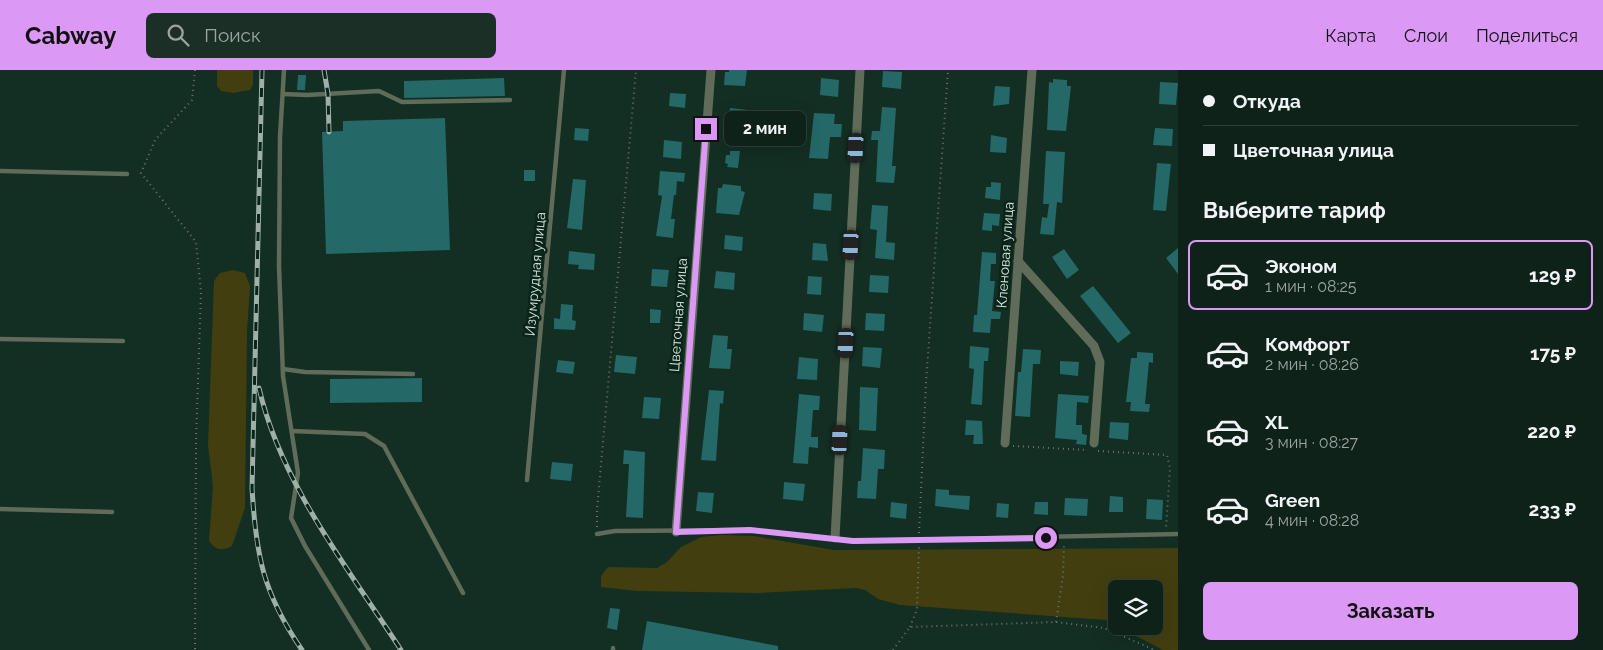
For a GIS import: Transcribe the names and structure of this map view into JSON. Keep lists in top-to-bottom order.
{
  "streets": {
    "street": ["Кленовая улица", "Цветочная улица"],
    "lane": ["Изумрудная улица"]
  },
  "page": {
    "header": "Cabway",
    "search": "Поиск",
    "nav": ["Карта", "Слои", "Поделиться"],
    "banner": ["Откуда", "Цветочная улица"],
    "bubble": "2 мин",
    "heading": "Выберите тариф",
    "list": [
      {
        "name": "Эконом",
        "note": "1 мин · 08:25",
        "value": "129 ₽"
      },
      {
        "name": "Комфорт",
        "note": "2 мин · 08:26",
        "value": "175 ₽"
      },
      {
        "name": "XL",
        "note": "3 мин · 08:27",
        "value": "220 ₽"
      },
      {
        "name": "Green",
        "note": "4 мин · 08:28",
        "value": "233 ₽"
      }
    ],
    "buttons": "Заказать"
  }
}
